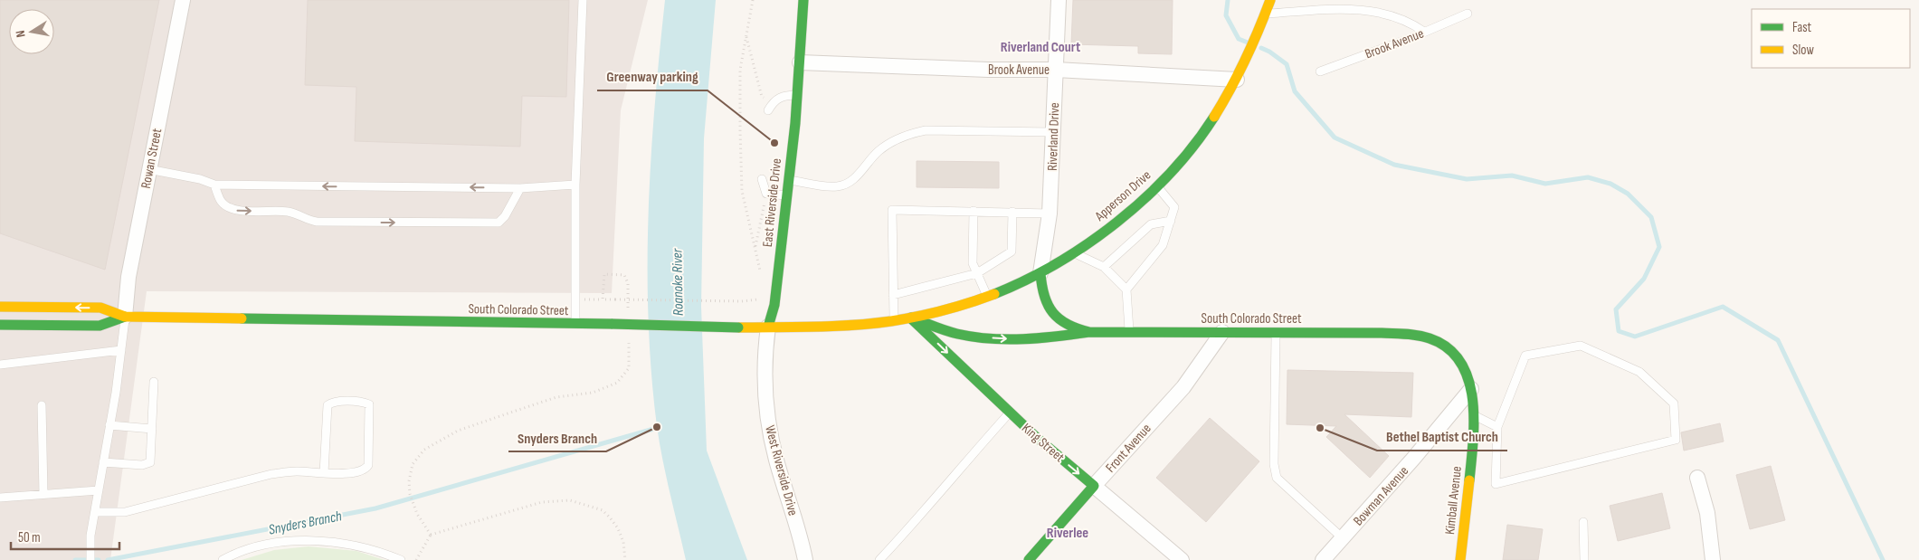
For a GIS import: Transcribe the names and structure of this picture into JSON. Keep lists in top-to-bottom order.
{
  "streets": {
    "main road": [
      "Apperson Drive",
      "East Riverside Drive",
      "South Colorado Street",
      "King Street",
      "Front Avenue",
      "Kimball Avenue"
    ],
    "street": [
      "Brook Avenue",
      "Riverland Drive",
      "Rowan Street",
      "West Riverside Drive",
      "Bowman Avenue"
    ]
  },
  "crossings": [
    ["Brook Avenue", "Riverland Drive"],
    ["Brook Avenue", "Apperson Drive"],
    ["Brook Avenue", "East Riverside Drive"],
    ["Riverland Drive", "Apperson Drive"],
    ["Riverland Drive", "South Colorado Street"],
    ["Rowan Street", "South Colorado Street"],
    ["Apperson Drive", "South Colorado Street"],
    ["Apperson Drive", "King Street"],
    ["East Riverside Drive", "South Colorado Street"],
    ["East Riverside Drive", "West Riverside Drive"],
    ["South Colorado Street", "King Street"],
    ["South Colorado Street", "Front Avenue"],
    ["South Colorado Street", "West Riverside Drive"],
    ["South Colorado Street", "Bowman Avenue"],
    ["South Colorado Street", "Kimball Avenue"],
    ["King Street", "Front Avenue"],
    ["Bowman Avenue", "Kimball Avenue"]
  ],
  "one_way": ["King Street"],
  "districts": ["Riverland Court", "Riverlee"],
  "water": ["Roanoke River", "Snyders Branch"],
  "places": ["Greenway parking", "Snyders Branch", "Bethel Baptist Church"],
  "legend": ["Fast", "Slow"],
  "scale_bar": "50 m",
  "north": "left"
}
